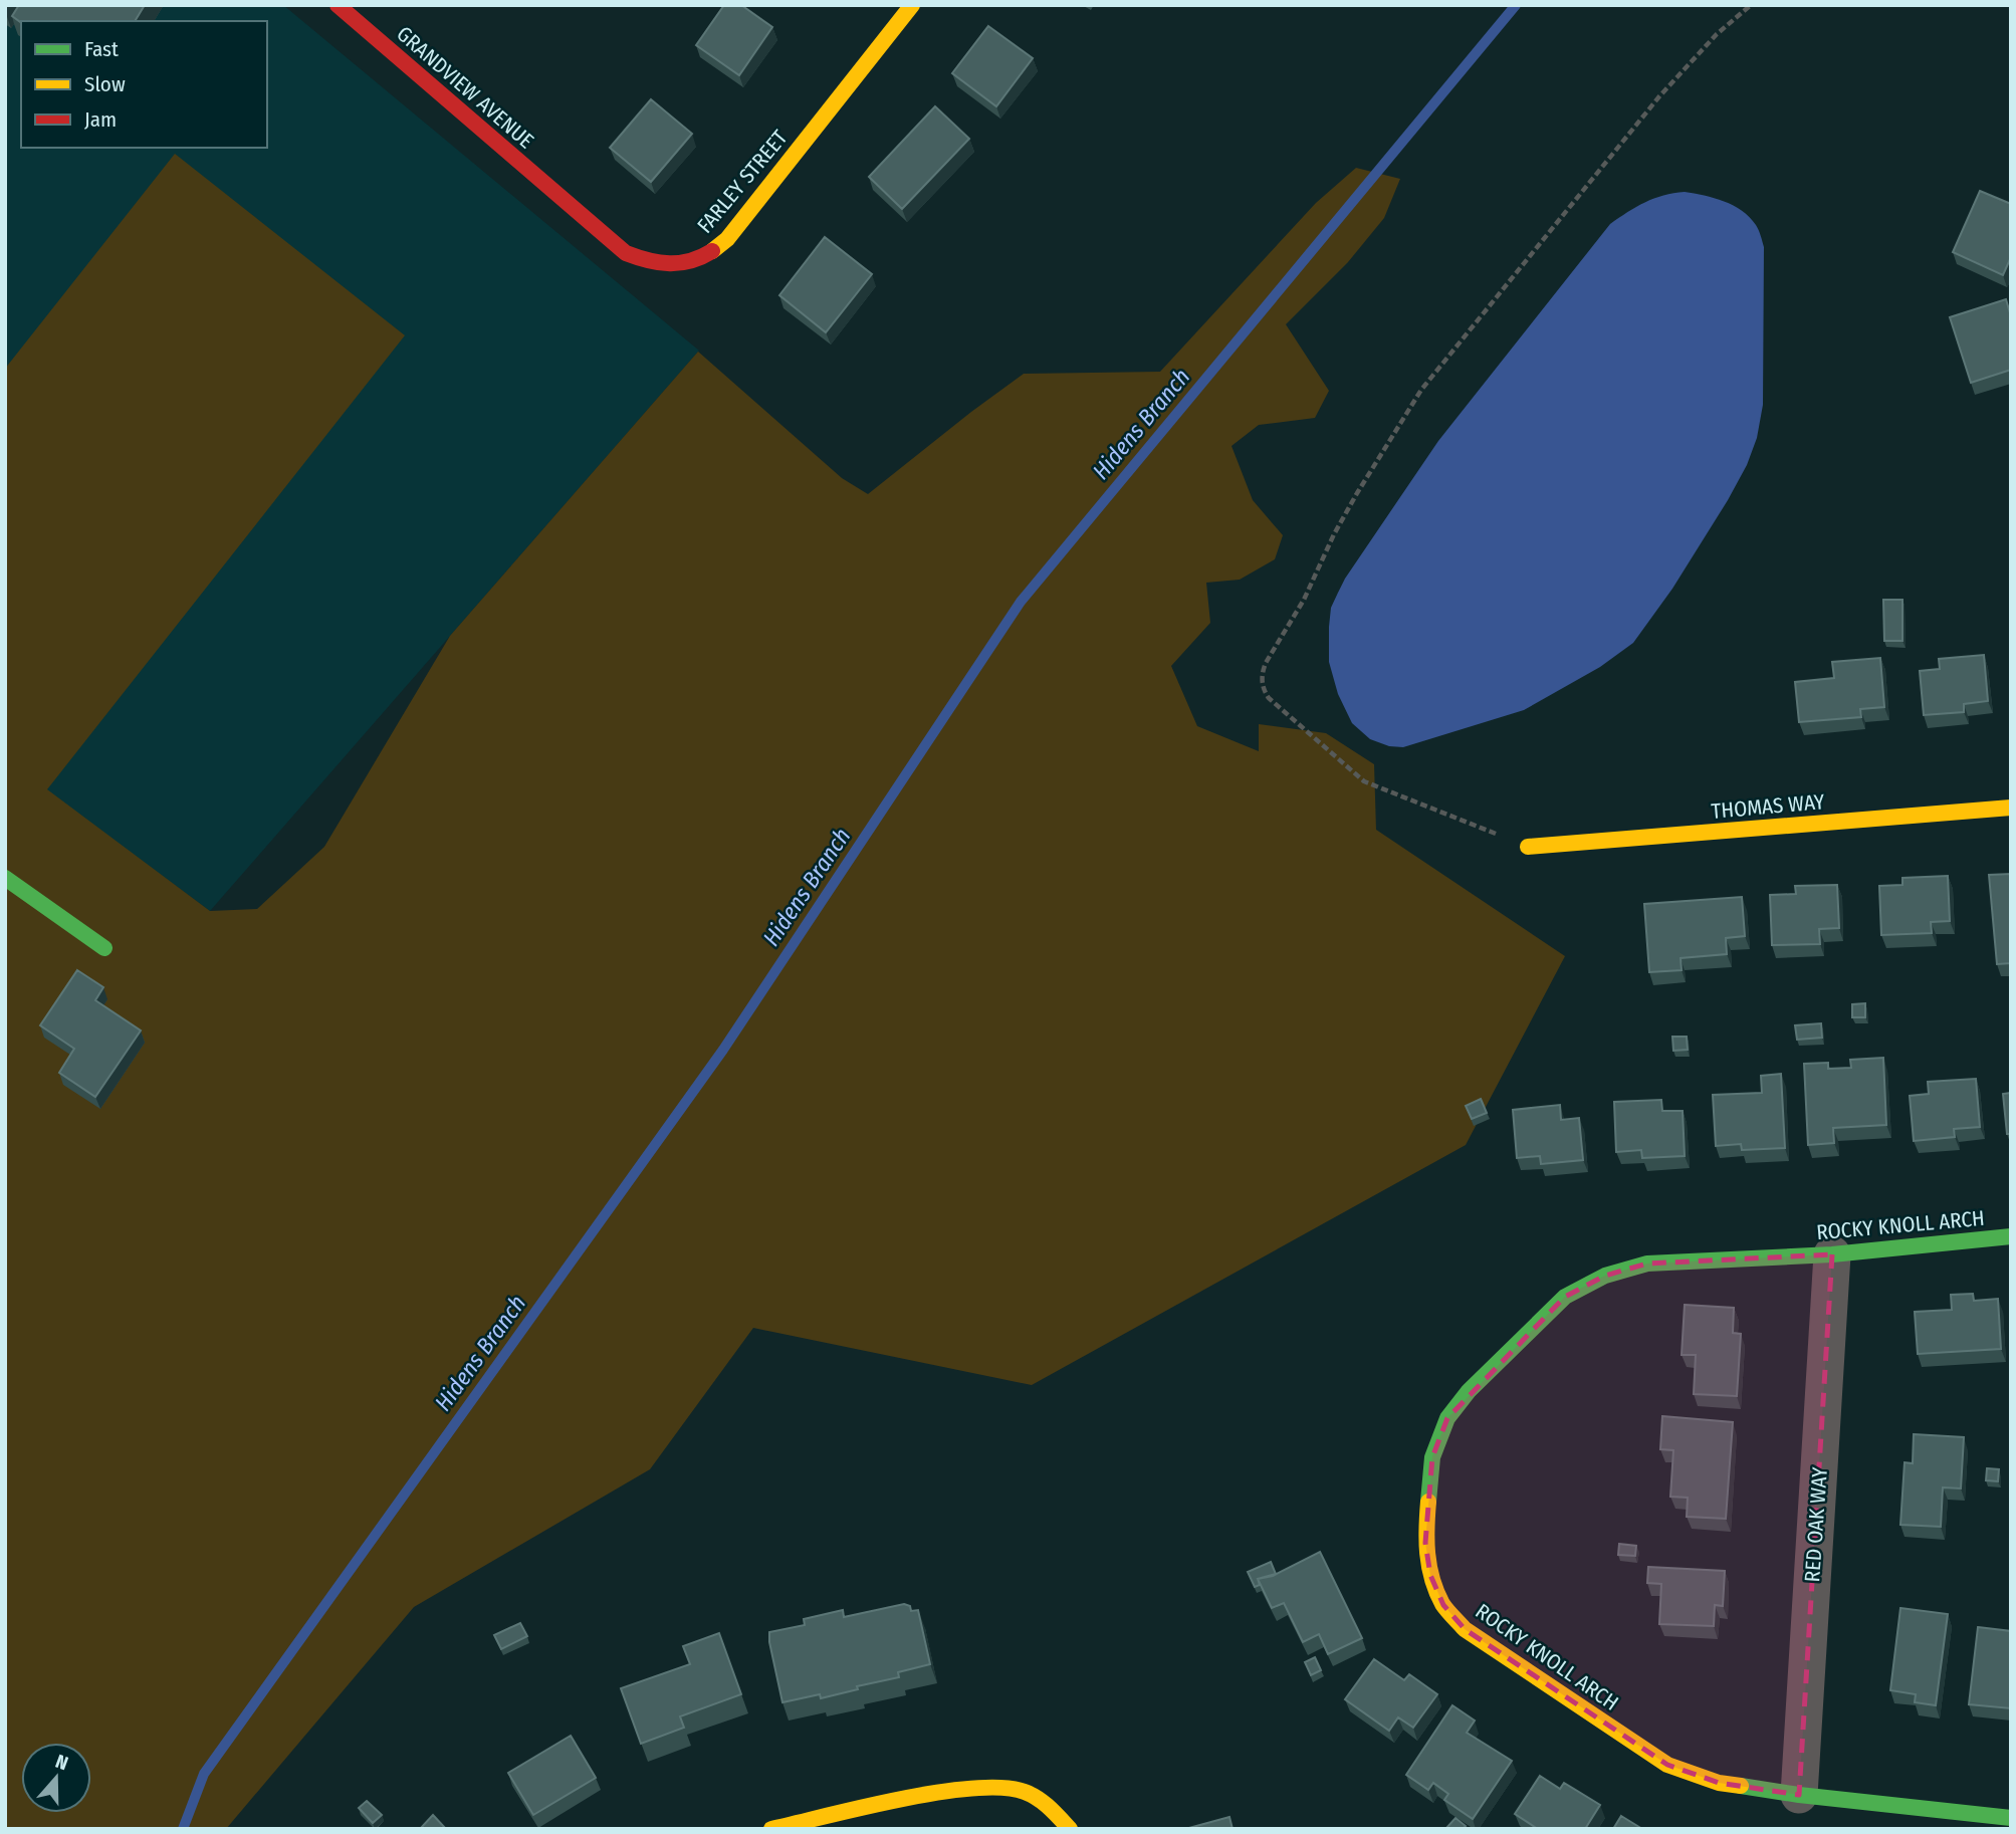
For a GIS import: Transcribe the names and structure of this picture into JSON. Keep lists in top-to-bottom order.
{
  "streets": {
    "street": [
      "GRANDVIEW AVENUE",
      "FARLEY STREET",
      "THOMAS WAY",
      "ROCKY KNOLL ARCH",
      "RED OAK WAY"
    ]
  },
  "crossings": [
    ["GRANDVIEW AVENUE", "FARLEY STREET"],
    ["ROCKY KNOLL ARCH", "RED OAK WAY"]
  ],
  "water": ["Hidens Branch"],
  "legend": ["Fast", "Slow", "Jam"],
  "north": "top"
}
